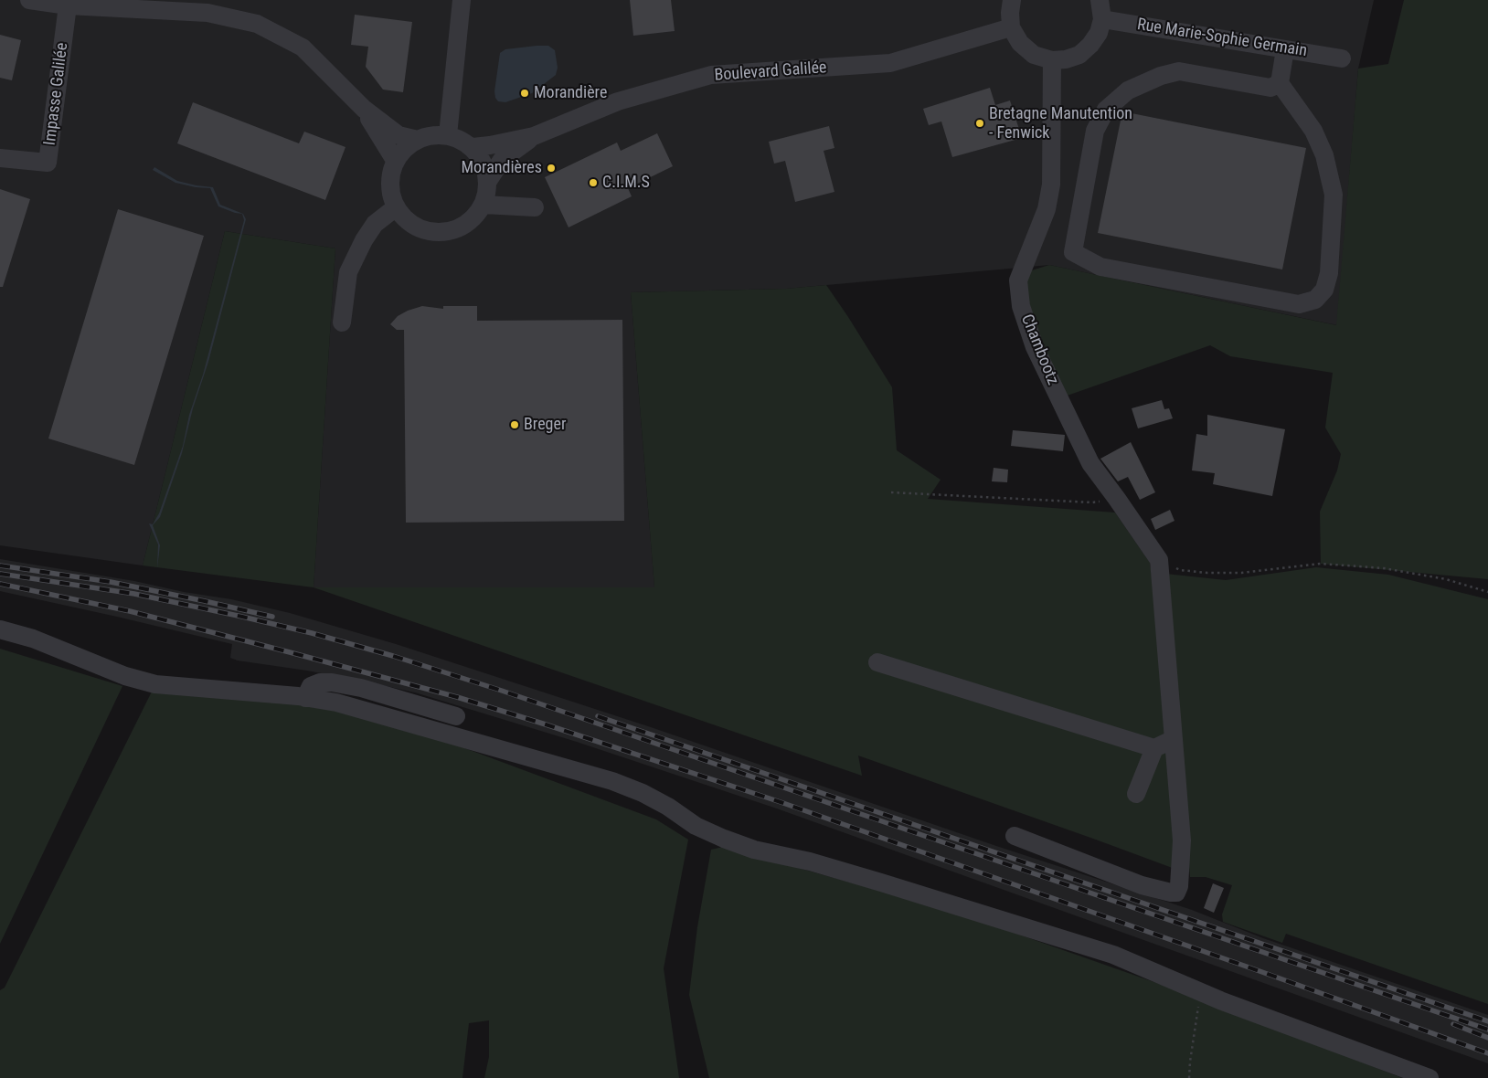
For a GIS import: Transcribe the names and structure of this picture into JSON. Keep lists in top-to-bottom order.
{
  "streets": {
    "street": [
      "Rue Marie-Sophie Germain",
      "Boulevard Galilée",
      "Impasse Galilée",
      "Chambootz"
    ]
  },
  "places": [
    "Morandière",
    "Bretagne Manutention - Fenwick",
    "Morandières",
    "C.I.M.S",
    "Breger"
  ]
}
